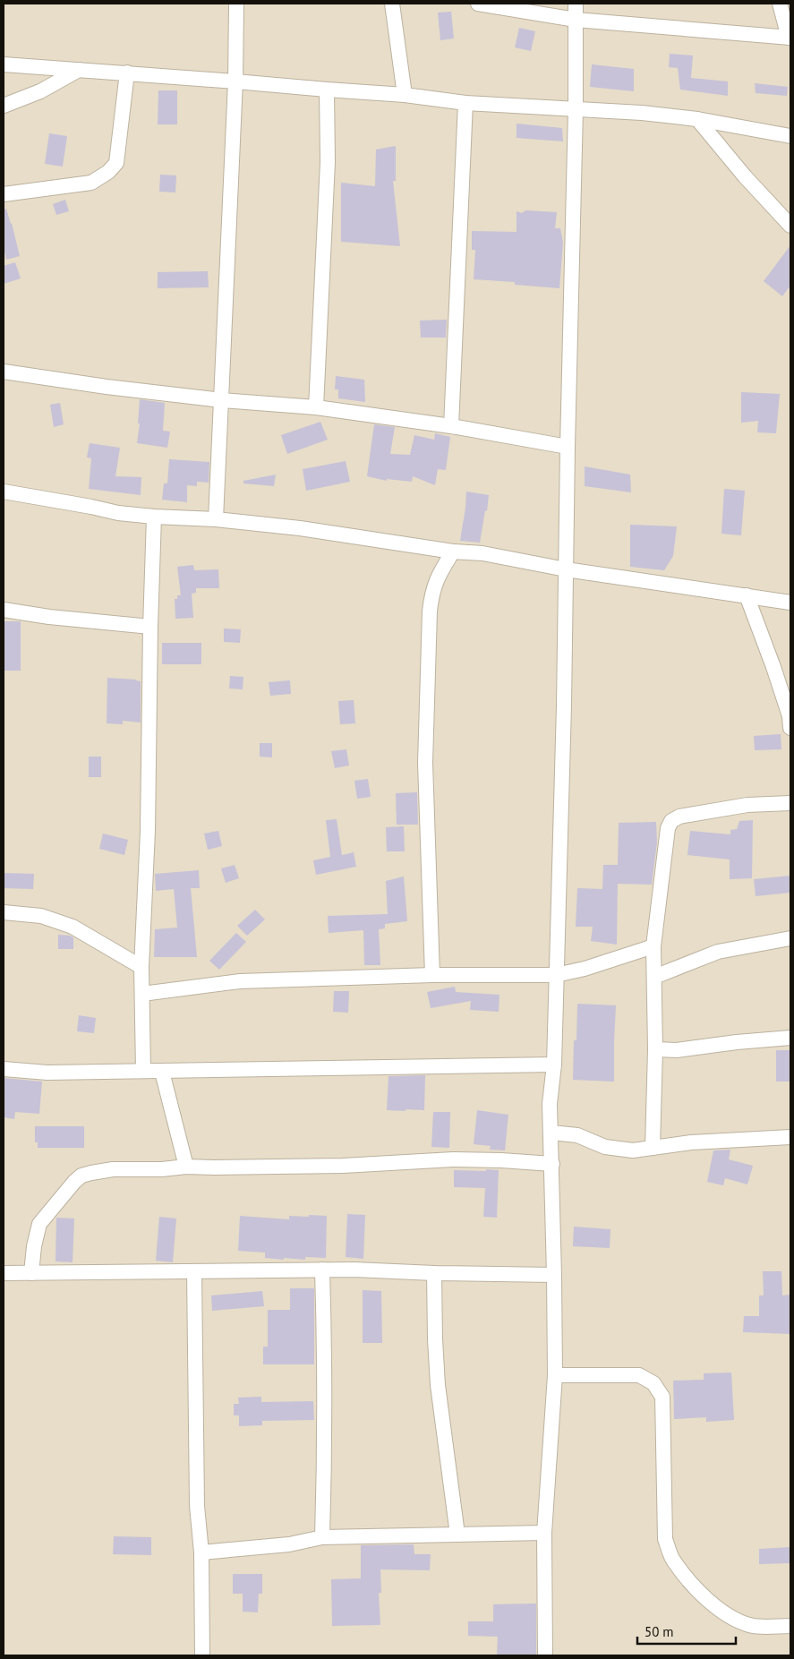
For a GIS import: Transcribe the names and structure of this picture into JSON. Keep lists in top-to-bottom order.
{
  "scale_bar": "50 m"
}
